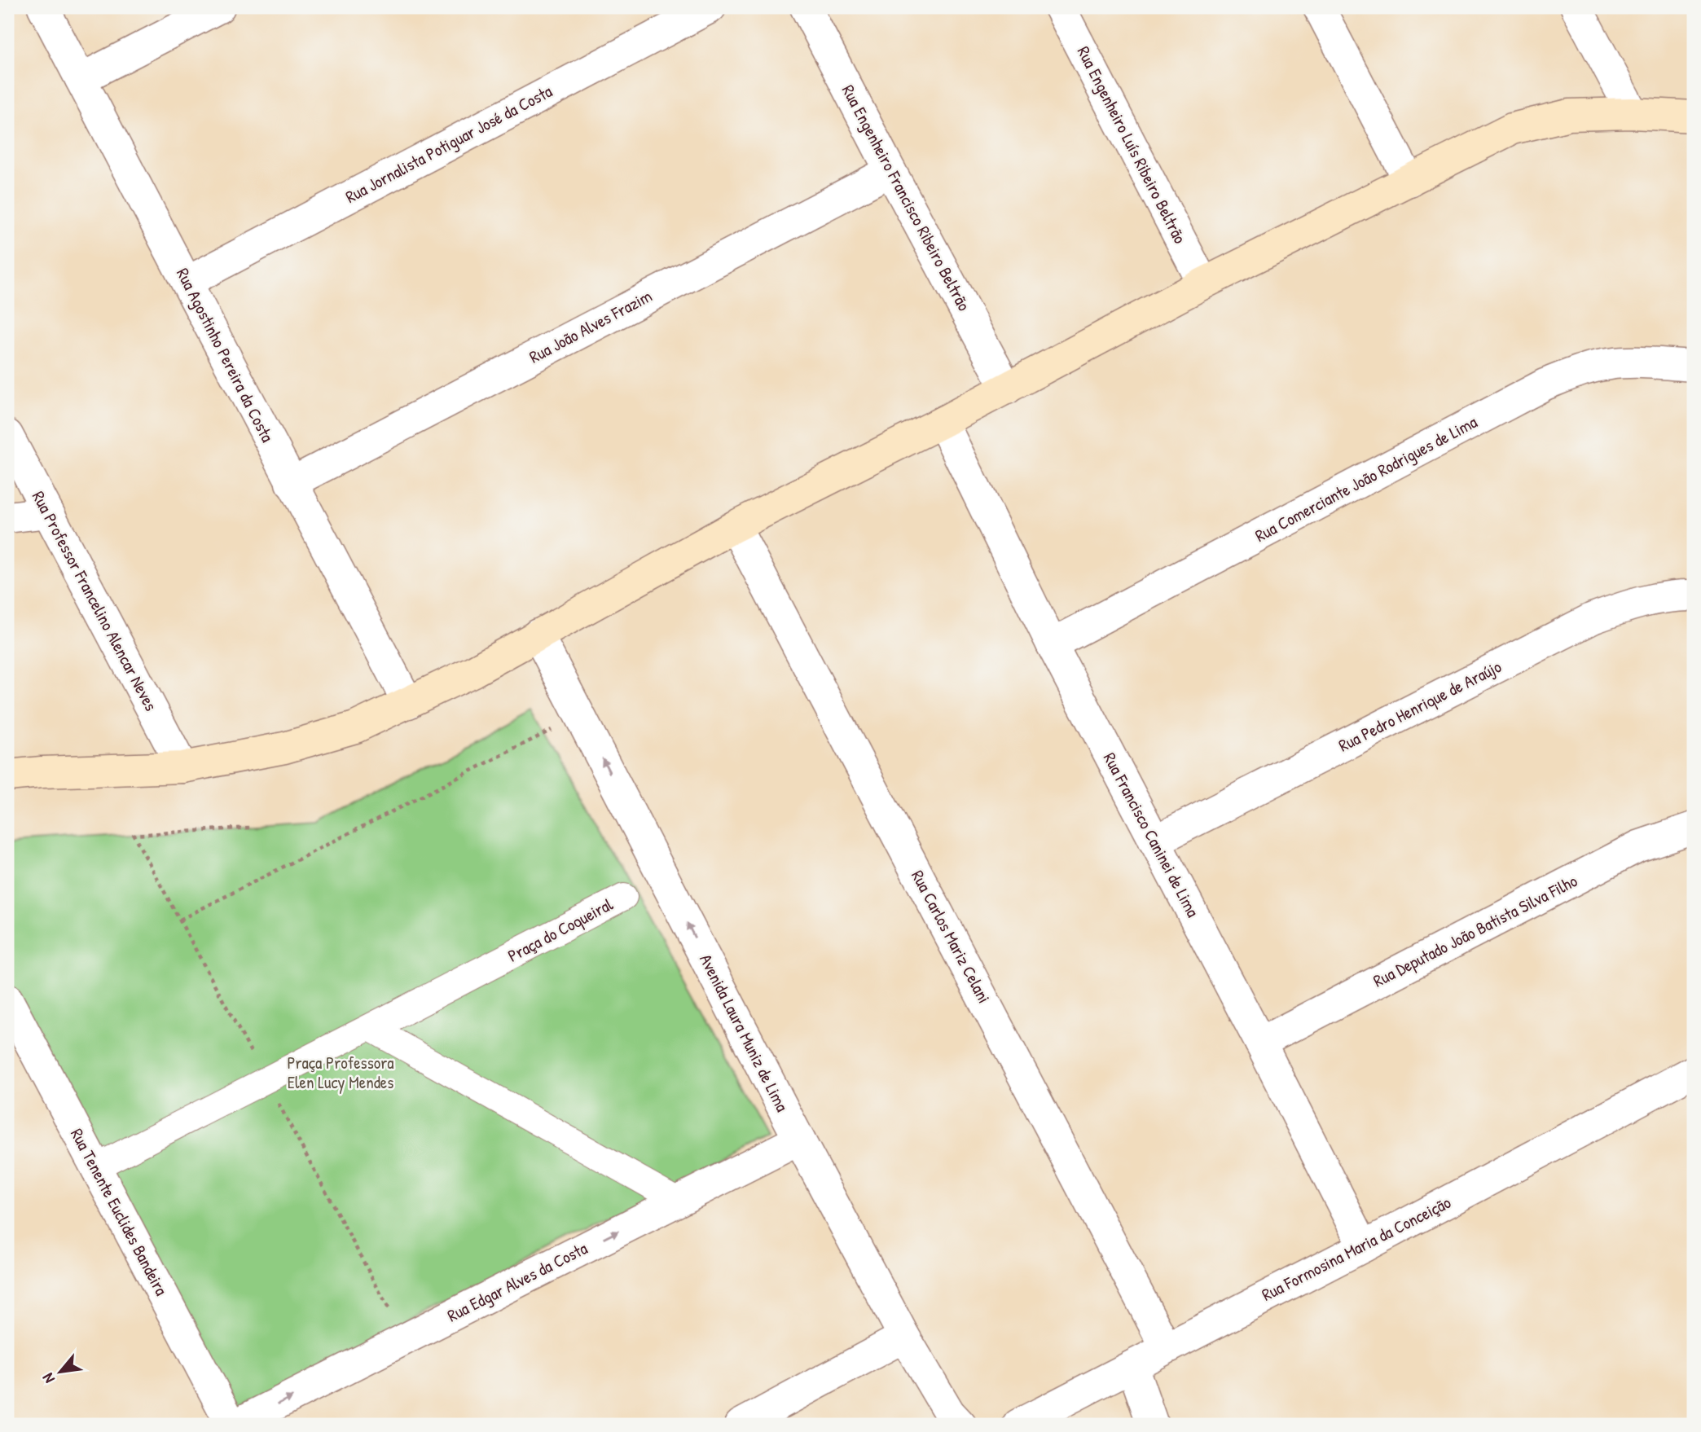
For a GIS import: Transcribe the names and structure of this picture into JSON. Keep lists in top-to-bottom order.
{
  "streets": {
    "street": [
      "Rua Jornalista Potiguar José da Costa",
      "Rua Engenheiro Luís Ribeiro Beltrão",
      "Rua Engenheiro Francisco Ribeiro Beltrão",
      "Rua João Alves Frazim",
      "Rua Agostinho Pereira da Costa",
      "Rua Comerciante João Rodrigues de Lima",
      "Rua Professor Francelino Alencar Neves",
      "Rua Pedro Henrique de Araújo",
      "Rua Francisco Caninei de Lima",
      "Praça do Coqueiral",
      "Rua Deputado João Batista Silva Filho",
      "Rua Carlos Mariz Celani",
      "Avenida Laura Muniz de Lima",
      "Rua Tenente Euclides Bandeira",
      "Rua Formosina Maria da Conceição",
      "Rua Edgar Alves da Costa"
    ]
  },
  "crossings": [
    ["Rua Jornalista Potiguar José da Costa", "Rua Agostinho Pereira da Costa"],
    ["Rua Engenheiro Francisco Ribeiro Beltrão", "Rua João Alves Frazim"],
    ["Rua João Alves Frazim", "Rua Agostinho Pereira da Costa"],
    ["Rua Comerciante João Rodrigues de Lima", "Rua Francisco Caninei de Lima"],
    ["Rua Pedro Henrique de Araújo", "Rua Francisco Caninei de Lima"],
    ["Rua Francisco Caninei de Lima", "Rua Deputado João Batista Silva Filho"],
    ["Rua Francisco Caninei de Lima", "Rua Formosina Maria da Conceição"],
    ["Praça do Coqueiral", "Rua Tenente Euclides Bandeira"],
    ["Praça do Coqueiral", "Rua Edgar Alves da Costa"],
    ["Rua Carlos Mariz Celani", "Rua Formosina Maria da Conceição"],
    ["Avenida Laura Muniz de Lima", "Rua Edgar Alves da Costa"]
  ],
  "one_way": ["Avenida Laura Muniz de Lima", "Rua Edgar Alves da Costa"],
  "parks": ["Praça Professora Elen Lucy Mendes"],
  "north": "bottom left"
}
